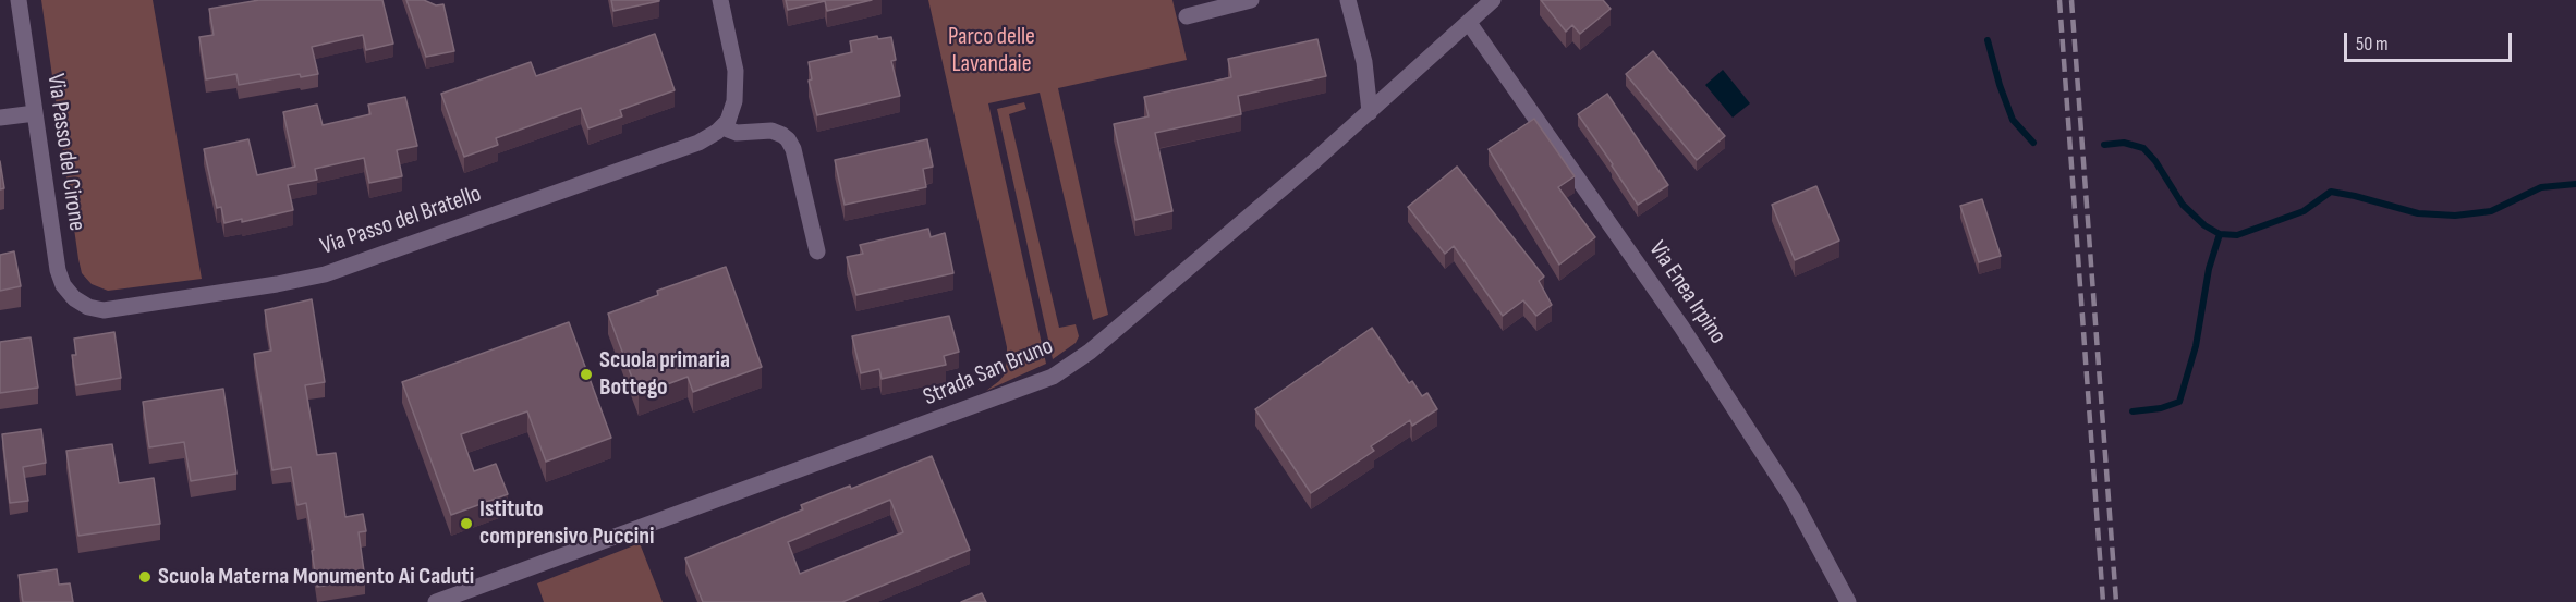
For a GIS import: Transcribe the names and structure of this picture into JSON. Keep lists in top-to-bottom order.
{
  "streets": {
    "street": [
      "Via Passo del Cirone",
      "Via Passo del Bratello",
      "Via Enea Irpino",
      "Strada San Bruno"
    ]
  },
  "crossings": [
    ["Via Passo del Cirone", "Via Passo del Bratello"],
    ["Via Enea Irpino", "Strada San Bruno"]
  ],
  "parks": ["Parco delle Lavandaie"],
  "places": ["Scuola primaria Bottego", "Istituto comprensivo Puccini", "Scuola Materna Monumento Ai Caduti"],
  "scale_bar": "50 m"
}
